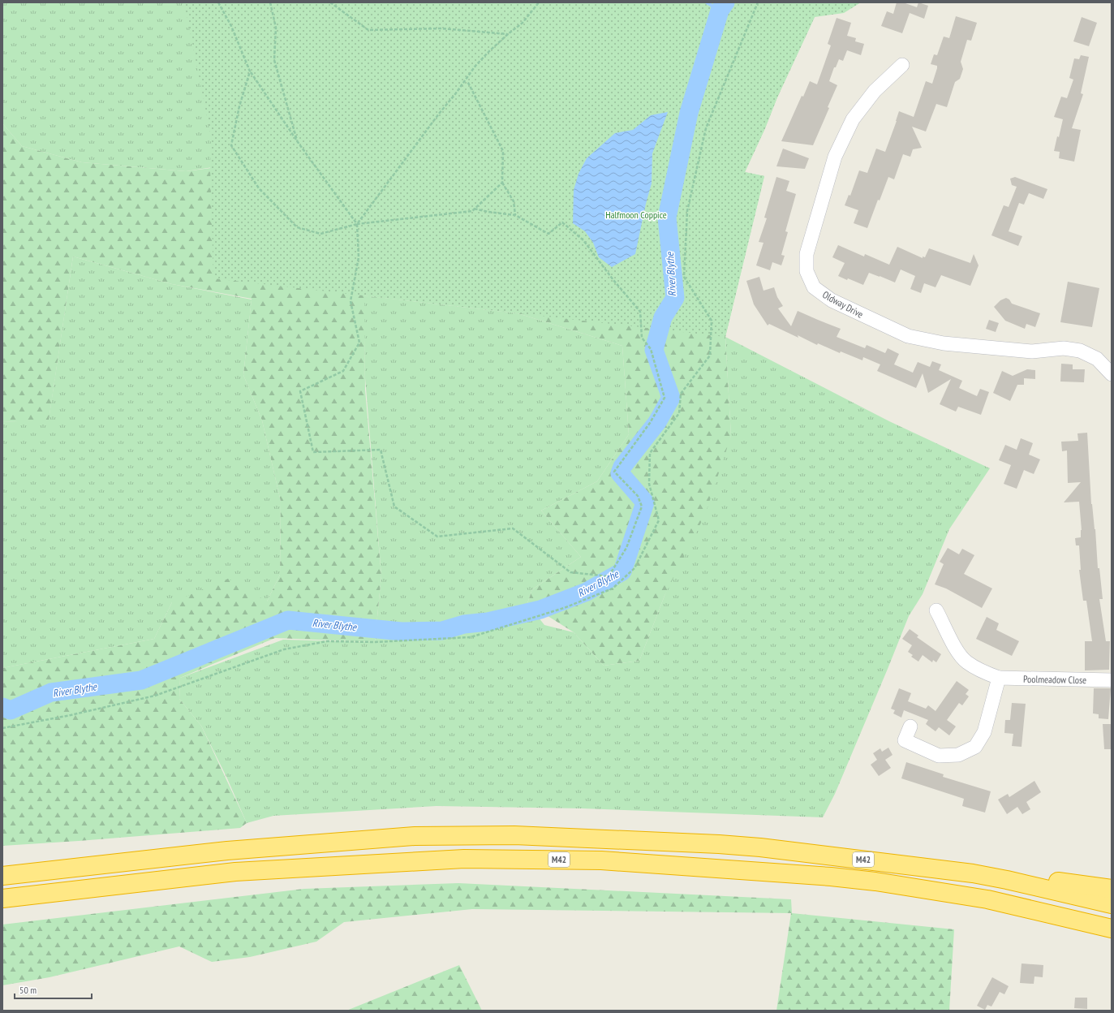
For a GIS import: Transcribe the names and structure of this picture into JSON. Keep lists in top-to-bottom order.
{
  "streets": {
    "highway": ["M42"],
    "street": ["Oldway Drive", "Poolmeadow Close"]
  },
  "water": ["River Blythe"],
  "parks": ["Halfmoon Coppice"],
  "scale_bar": "50 m"
}
